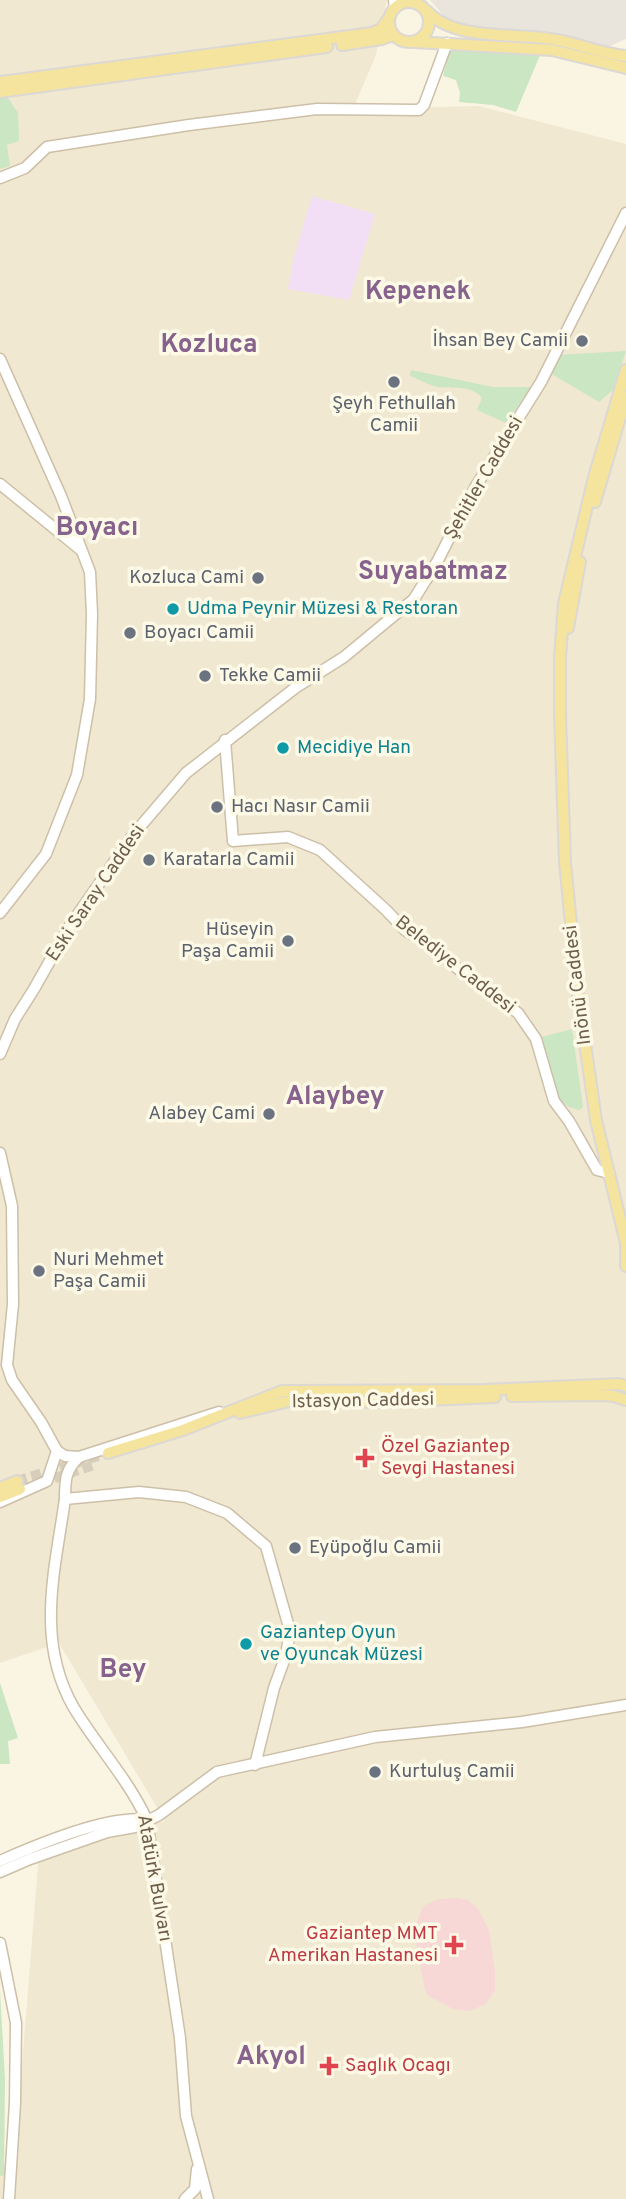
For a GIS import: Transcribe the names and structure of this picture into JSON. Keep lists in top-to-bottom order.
{
  "streets": {
    "main road": ["Inönü Caddesi", "Istasyon Caddesi"],
    "street": [
      "Şehitler Caddesi",
      "Eski Saray Caddesi",
      "Belediye Caddesi",
      "Atatürk Bulvarı"
    ]
  },
  "crossings": [
    ["Şehitler Caddesi", "Eski Saray Caddesi"],
    ["Şehitler Caddesi", "Belediye Caddesi"],
    ["Belediye Caddesi", "Inönü Caddesi"]
  ],
  "districts": [
    "Kepenek",
    "Kozluca",
    "Boyacı",
    "Suyabatmaz",
    "Alaybey",
    "Bey",
    "Akyol"
  ],
  "places": {
    "other": [
      "İhsan Bey Camii",
      "Şeyh Fethullah Camii",
      "Kozluca Cami",
      "Udma Peynir Müzesi & Restoran",
      "Boyacı Camii",
      "Tekke Camii",
      "Mecidiye Han",
      "Hacı Nasır Camii",
      "Karatarla Camii",
      "Hüseyin Paşa Camii",
      "Alabey Cami",
      "Nuri Mehmet Paşa Camii",
      "Eyüpoğlu Camii",
      "Gaziantep Oyun ve Oyuncak Müzesi",
      "Kurtuluş Camii"
    ],
    "health": ["Özel Gaziantep Sevgi Hastanesi", "Gaziantep MMT Amerikan Hastanesi", "Saglık Ocagı"]
  }
}
